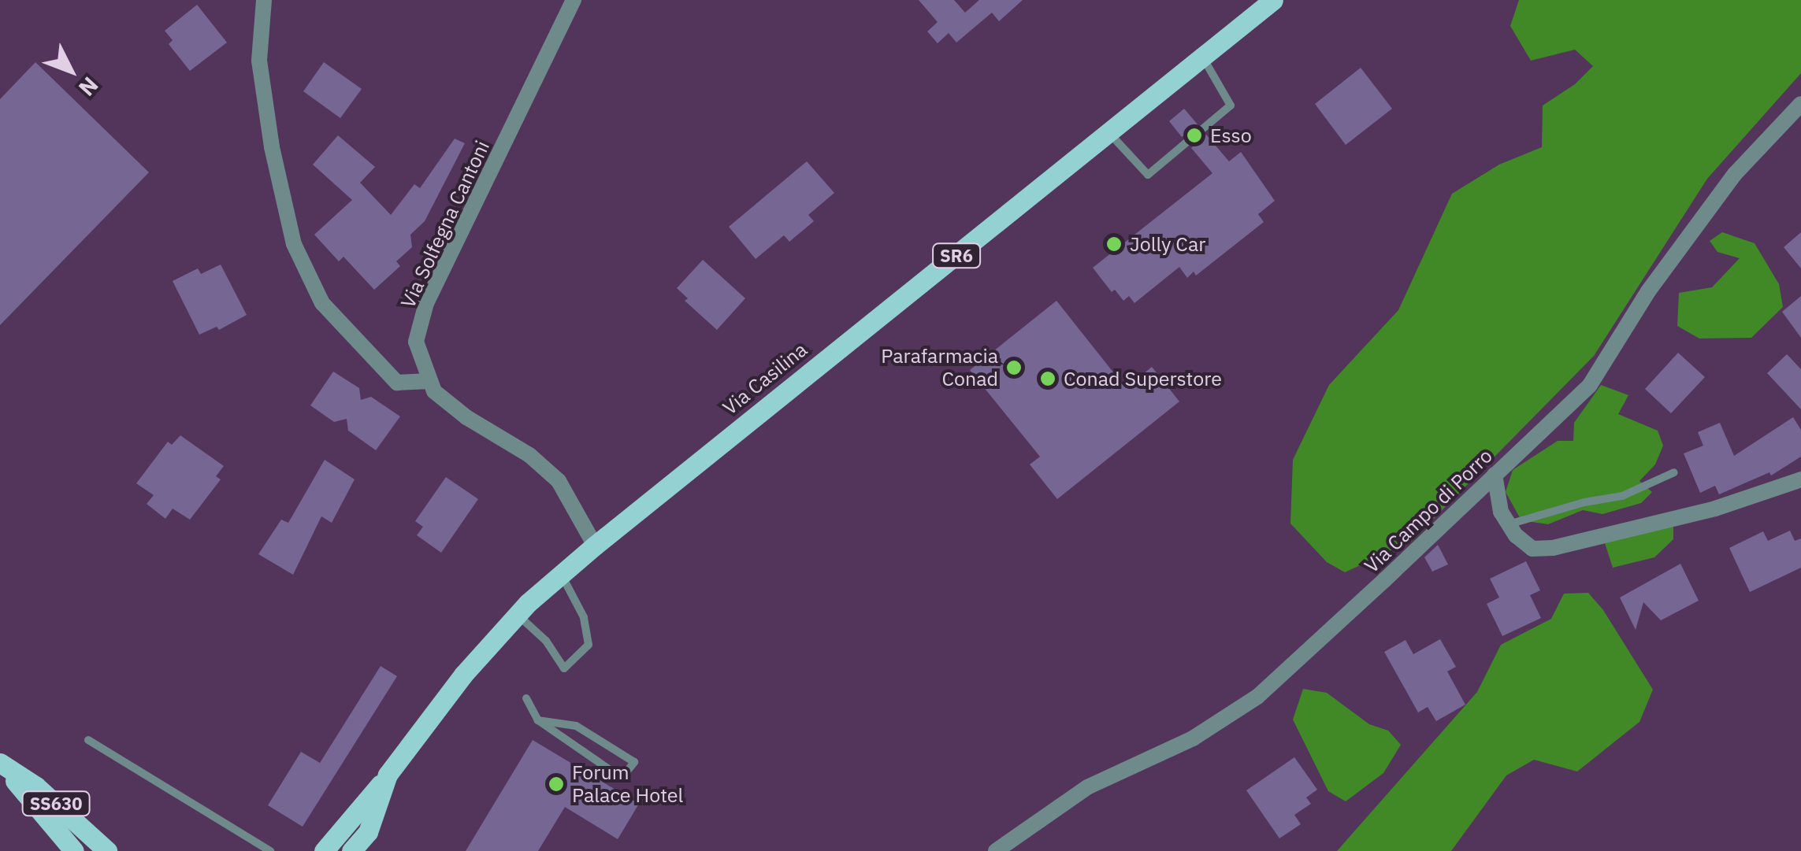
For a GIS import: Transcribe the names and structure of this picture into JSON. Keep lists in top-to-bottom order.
{
  "streets": {
    "main road": ["SR6", "Via Casilina", "SS630"],
    "street": ["Via Solfegna Cantoni", "Via Campo di Porro"]
  },
  "crossings": [
    ["Via Solfegna Cantoni", "Via Casilina"]
  ],
  "places": [
    "Esso",
    "Jolly Car",
    "Parafarmacia Conad",
    "Conad Superstore",
    "Forum Palace Hotel"
  ],
  "north": "bottom right"
}
